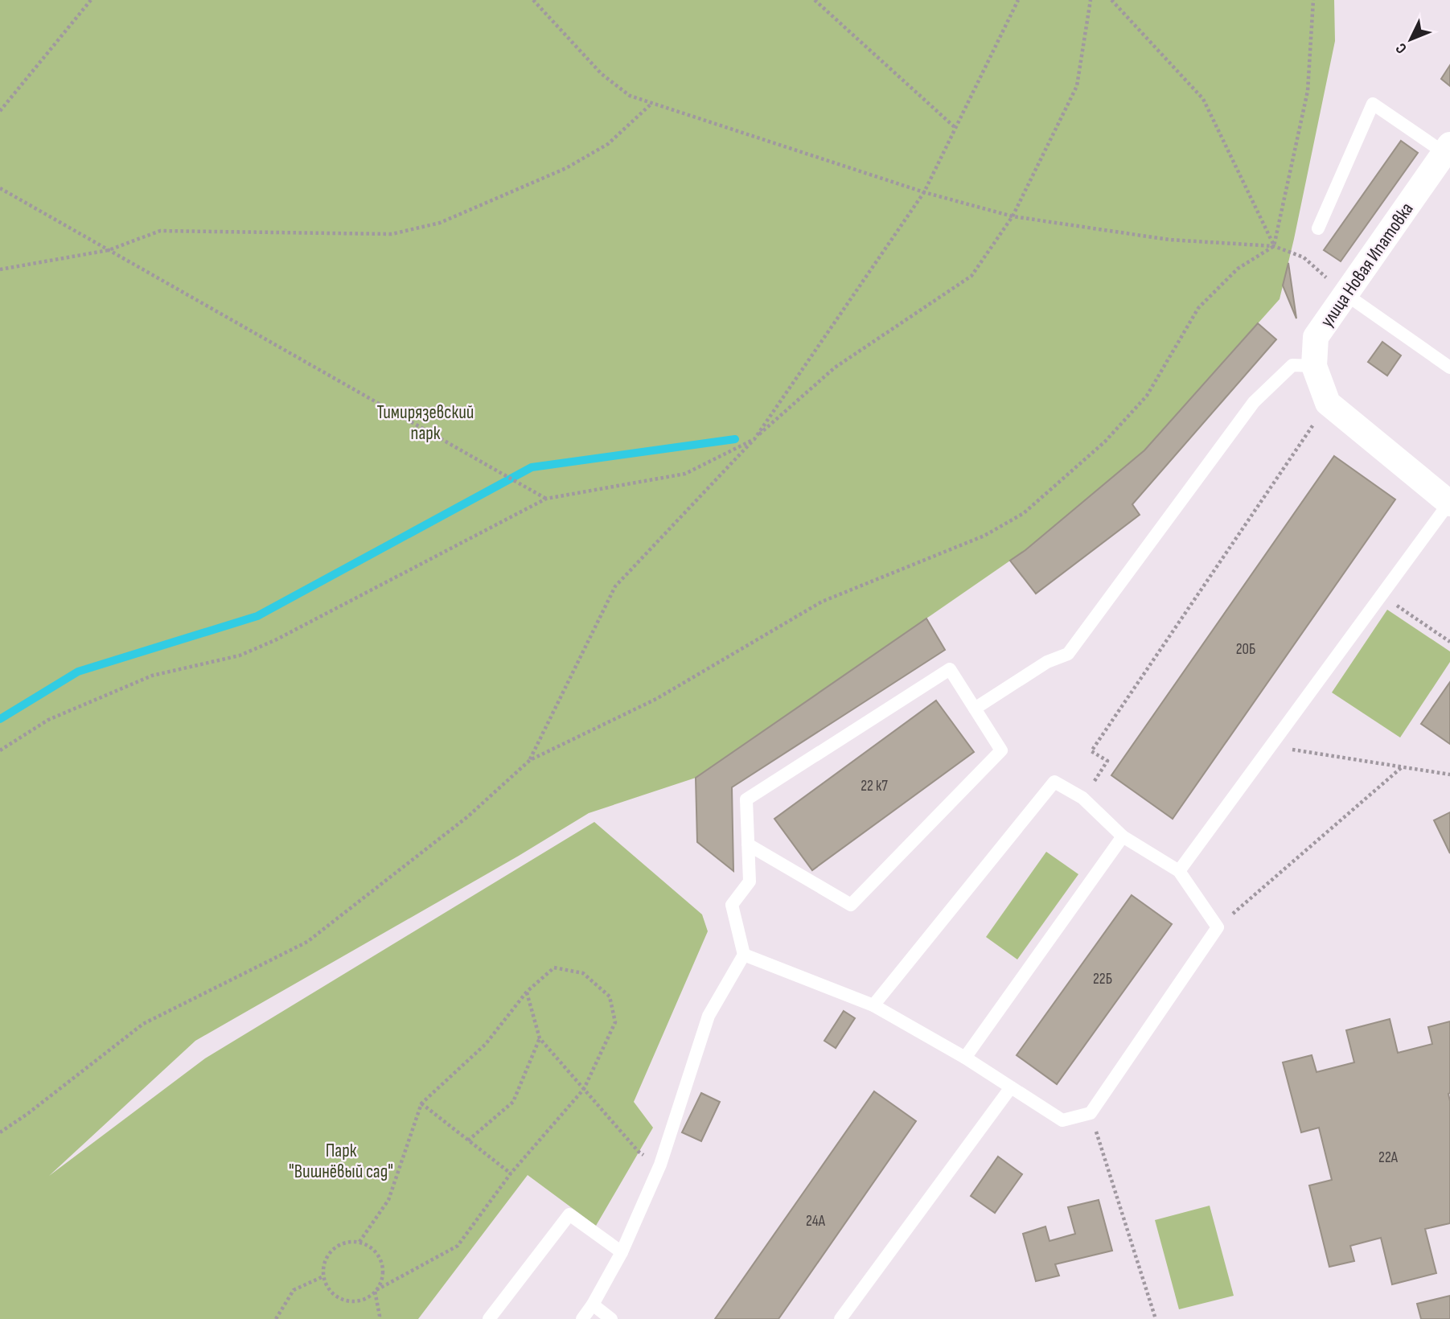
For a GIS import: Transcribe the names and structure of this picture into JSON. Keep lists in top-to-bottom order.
{
  "streets": {
    "street": ["улица Новая Ипатовка"]
  },
  "parks": ["Тимирязевский парк", "Парк \"Вишнёвый сад\""],
  "house_numbers": [
    "20Б",
    "22 к7",
    "22Б",
    "22А",
    "24А"
  ],
  "north": "bottom left"
}
